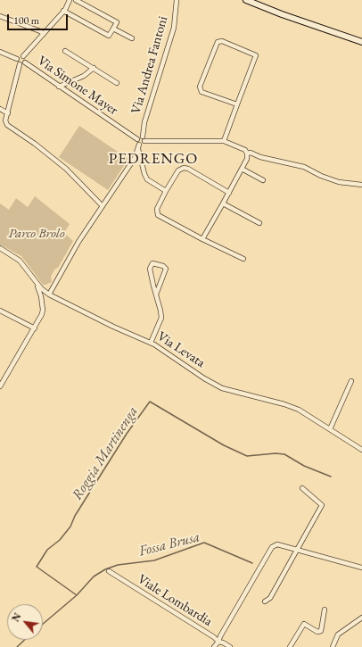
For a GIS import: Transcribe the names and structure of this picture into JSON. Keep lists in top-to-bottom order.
{
  "streets": {
    "street": [
      "Via Andrea Fantoni",
      "Via Simone Mayer",
      "Via Levata",
      "Viale Lombardia"
    ]
  },
  "districts": ["PEDRENGO"],
  "water": ["Roggia Martinenga", "Fossa Brusa"],
  "parks": ["Parco Brolo"],
  "scale_bar": "100 m",
  "north": "top left"
}
